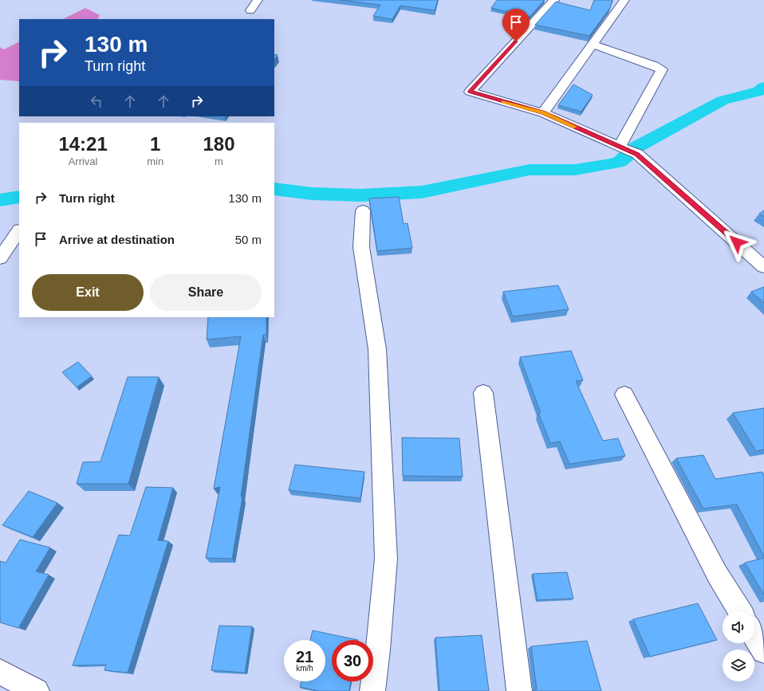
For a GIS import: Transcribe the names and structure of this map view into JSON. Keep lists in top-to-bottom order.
{
  "page": {
    "turn": ["130 m", "Turn right"],
    "eta": [
      "14:21",
      "Arrival",
      "1",
      "min",
      "180",
      "m"
    ],
    "list": [
      {
        "name": "Turn right",
        "value": "130 m"
      },
      {
        "name": "Arrive at destination",
        "value": "50 m"
      }
    ],
    "buttons": ["Exit", "Share"],
    "speed": "21 km/h",
    "limit": "30"
  }
}
